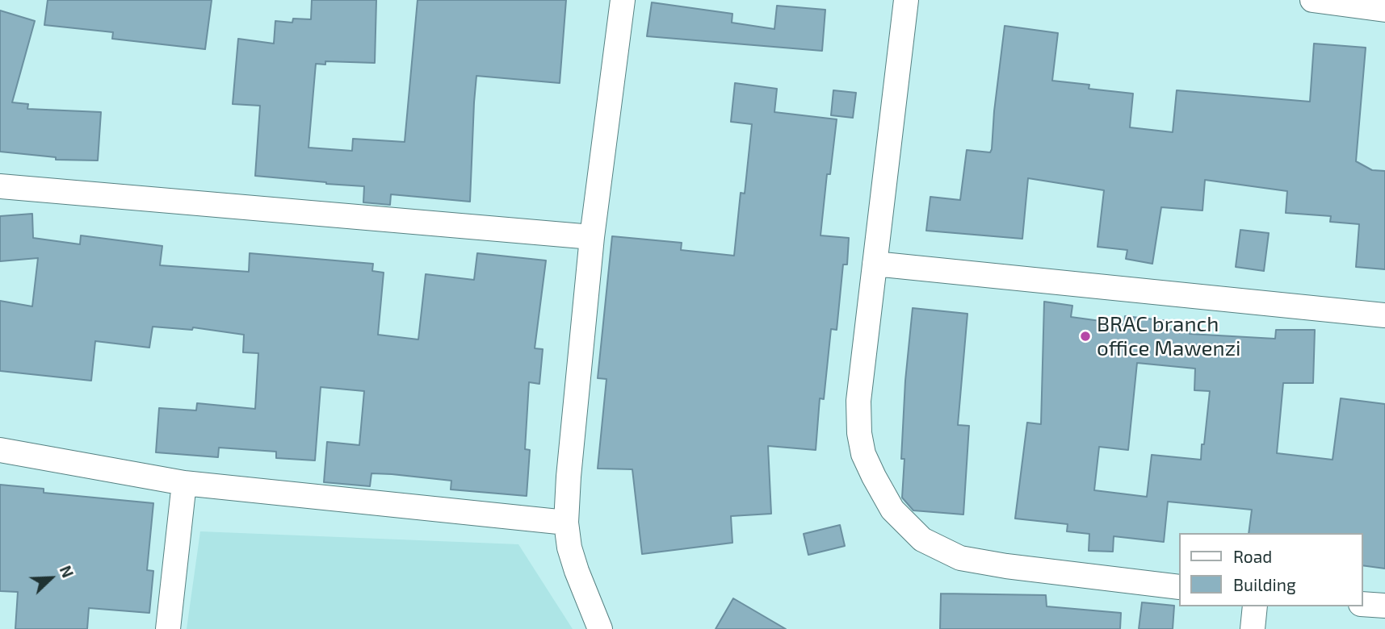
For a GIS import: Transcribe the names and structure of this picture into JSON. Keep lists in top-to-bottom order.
{
  "places": ["BRAC branch office Mawenzi"],
  "legend": ["Road", "Building"],
  "north": "top right"
}
